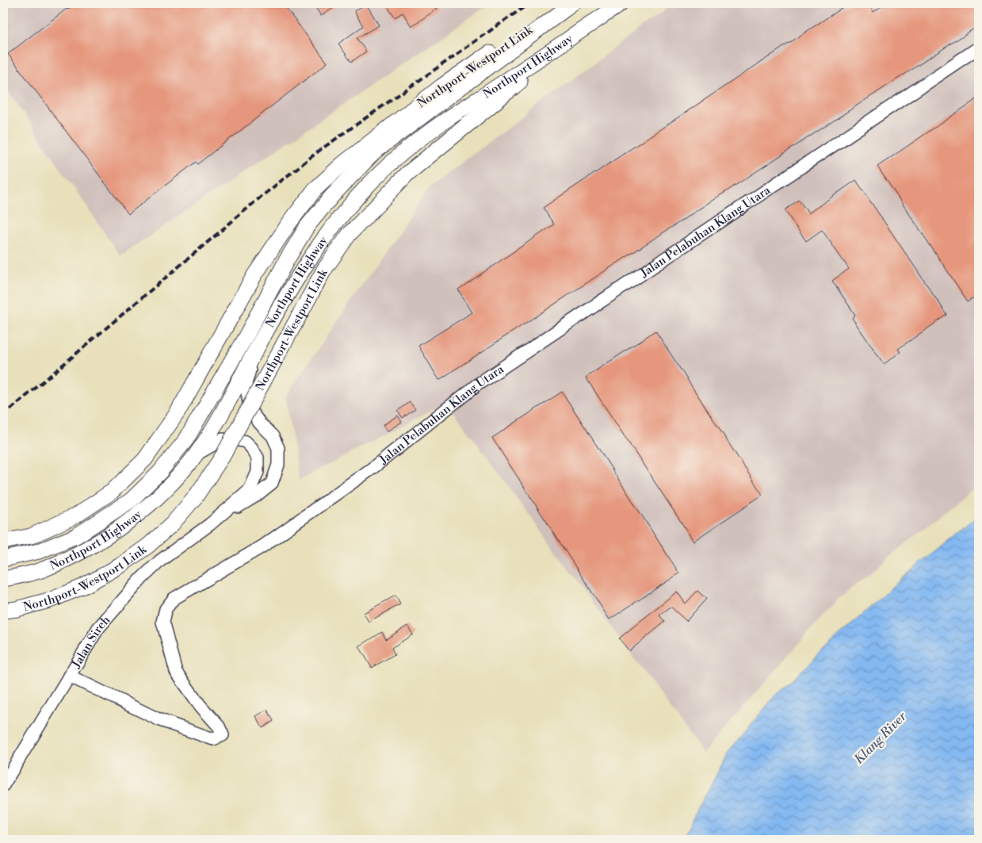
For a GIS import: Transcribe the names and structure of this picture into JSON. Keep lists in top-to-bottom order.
{
  "streets": {
    "main road": ["Northport Highway", "Northport-Westport Link"],
    "street": ["Jalan Pelabuhan Klang Utara", "Jalan Sireh"]
  },
  "crossings": [
    ["Northport Highway", "Northport-Westport Link"],
    ["Jalan Pelabuhan Klang Utara", "Jalan Sireh"]
  ],
  "water": ["Klang River"]
}
